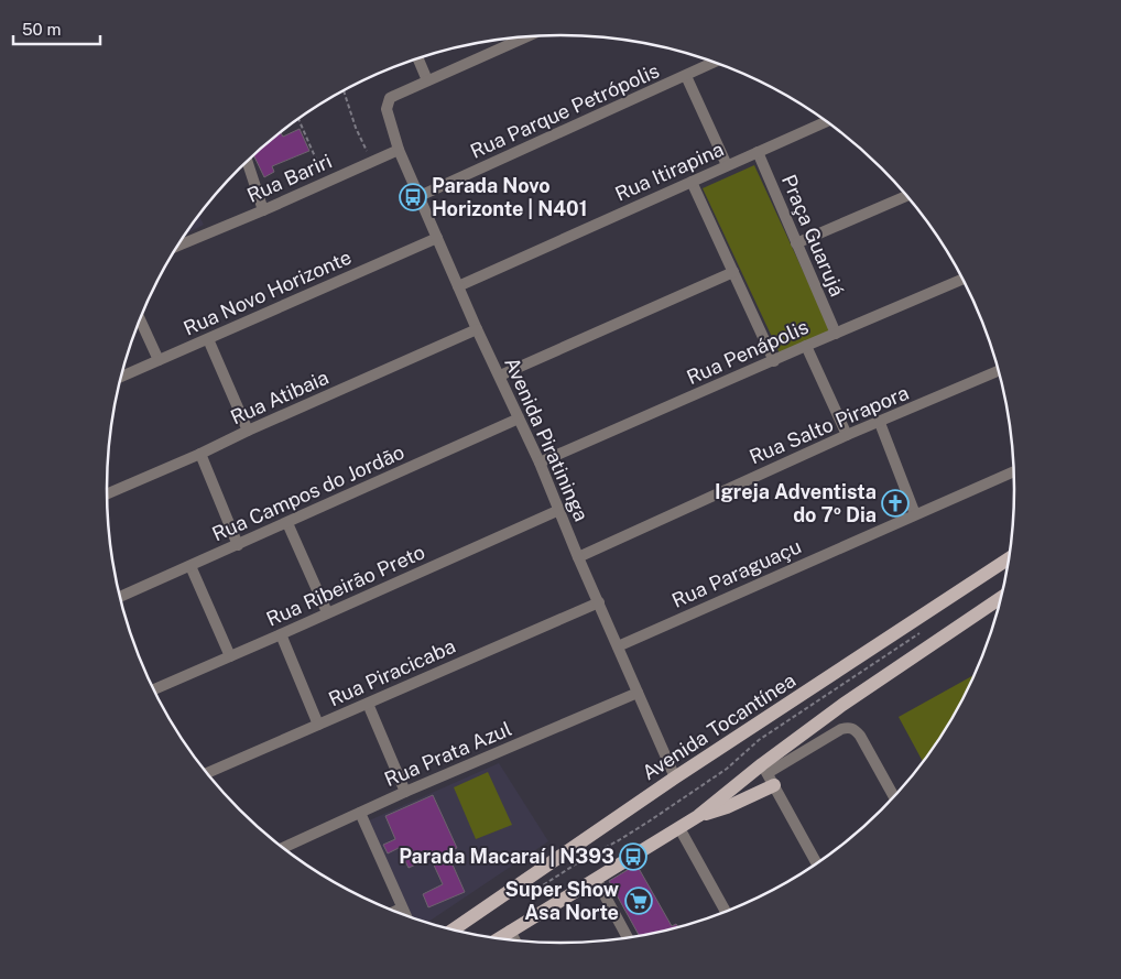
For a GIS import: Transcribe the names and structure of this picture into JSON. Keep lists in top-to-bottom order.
{
  "streets": {
    "main road": ["Avenida Tocantínea"],
    "street": [
      "Rua Parque Petrópolis",
      "Rua Itirapina",
      "Rua Bariri",
      "Praça Guarujá",
      "Rua Novo Horizonte",
      "Rua Penápolis",
      "Rua Atibaia",
      "Rua Salto Pirapora",
      "Avenida Piratininga",
      "Rua Campos do Jordão",
      "Rua Paraguaçu",
      "Rua Ribeirão Preto",
      "Rua Piracicaba",
      "Rua Prata Azul"
    ]
  },
  "crossings": [
    ["Rua Parque Petrópolis", "Avenida Piratininga"],
    ["Rua Itirapina", "Praça Guarujá"],
    ["Rua Itirapina", "Avenida Piratininga"],
    ["Rua Bariri", "Avenida Piratininga"],
    ["Praça Guarujá", "Rua Penápolis"],
    ["Rua Novo Horizonte", "Avenida Piratininga"],
    ["Rua Penápolis", "Avenida Piratininga"],
    ["Rua Atibaia", "Avenida Piratininga"],
    ["Rua Salto Pirapora", "Avenida Piratininga"],
    ["Avenida Piratininga", "Rua Campos do Jordão"],
    ["Avenida Piratininga", "Rua Paraguaçu"],
    ["Avenida Piratininga", "Rua Ribeirão Preto"],
    ["Avenida Piratininga", "Rua Piracicaba"],
    ["Avenida Piratininga", "Avenida Tocantínea"],
    ["Avenida Piratininga", "Rua Prata Azul"]
  ],
  "places": {
    "bus stop": ["Parada Novo Horizonte | N401", "Parada Macaraí | N393"],
    "church": ["Igreja Adventista do 7º Dia"],
    "supermarket": ["Super Show Asa Norte"]
  },
  "scale_bar": "50 m"
}
